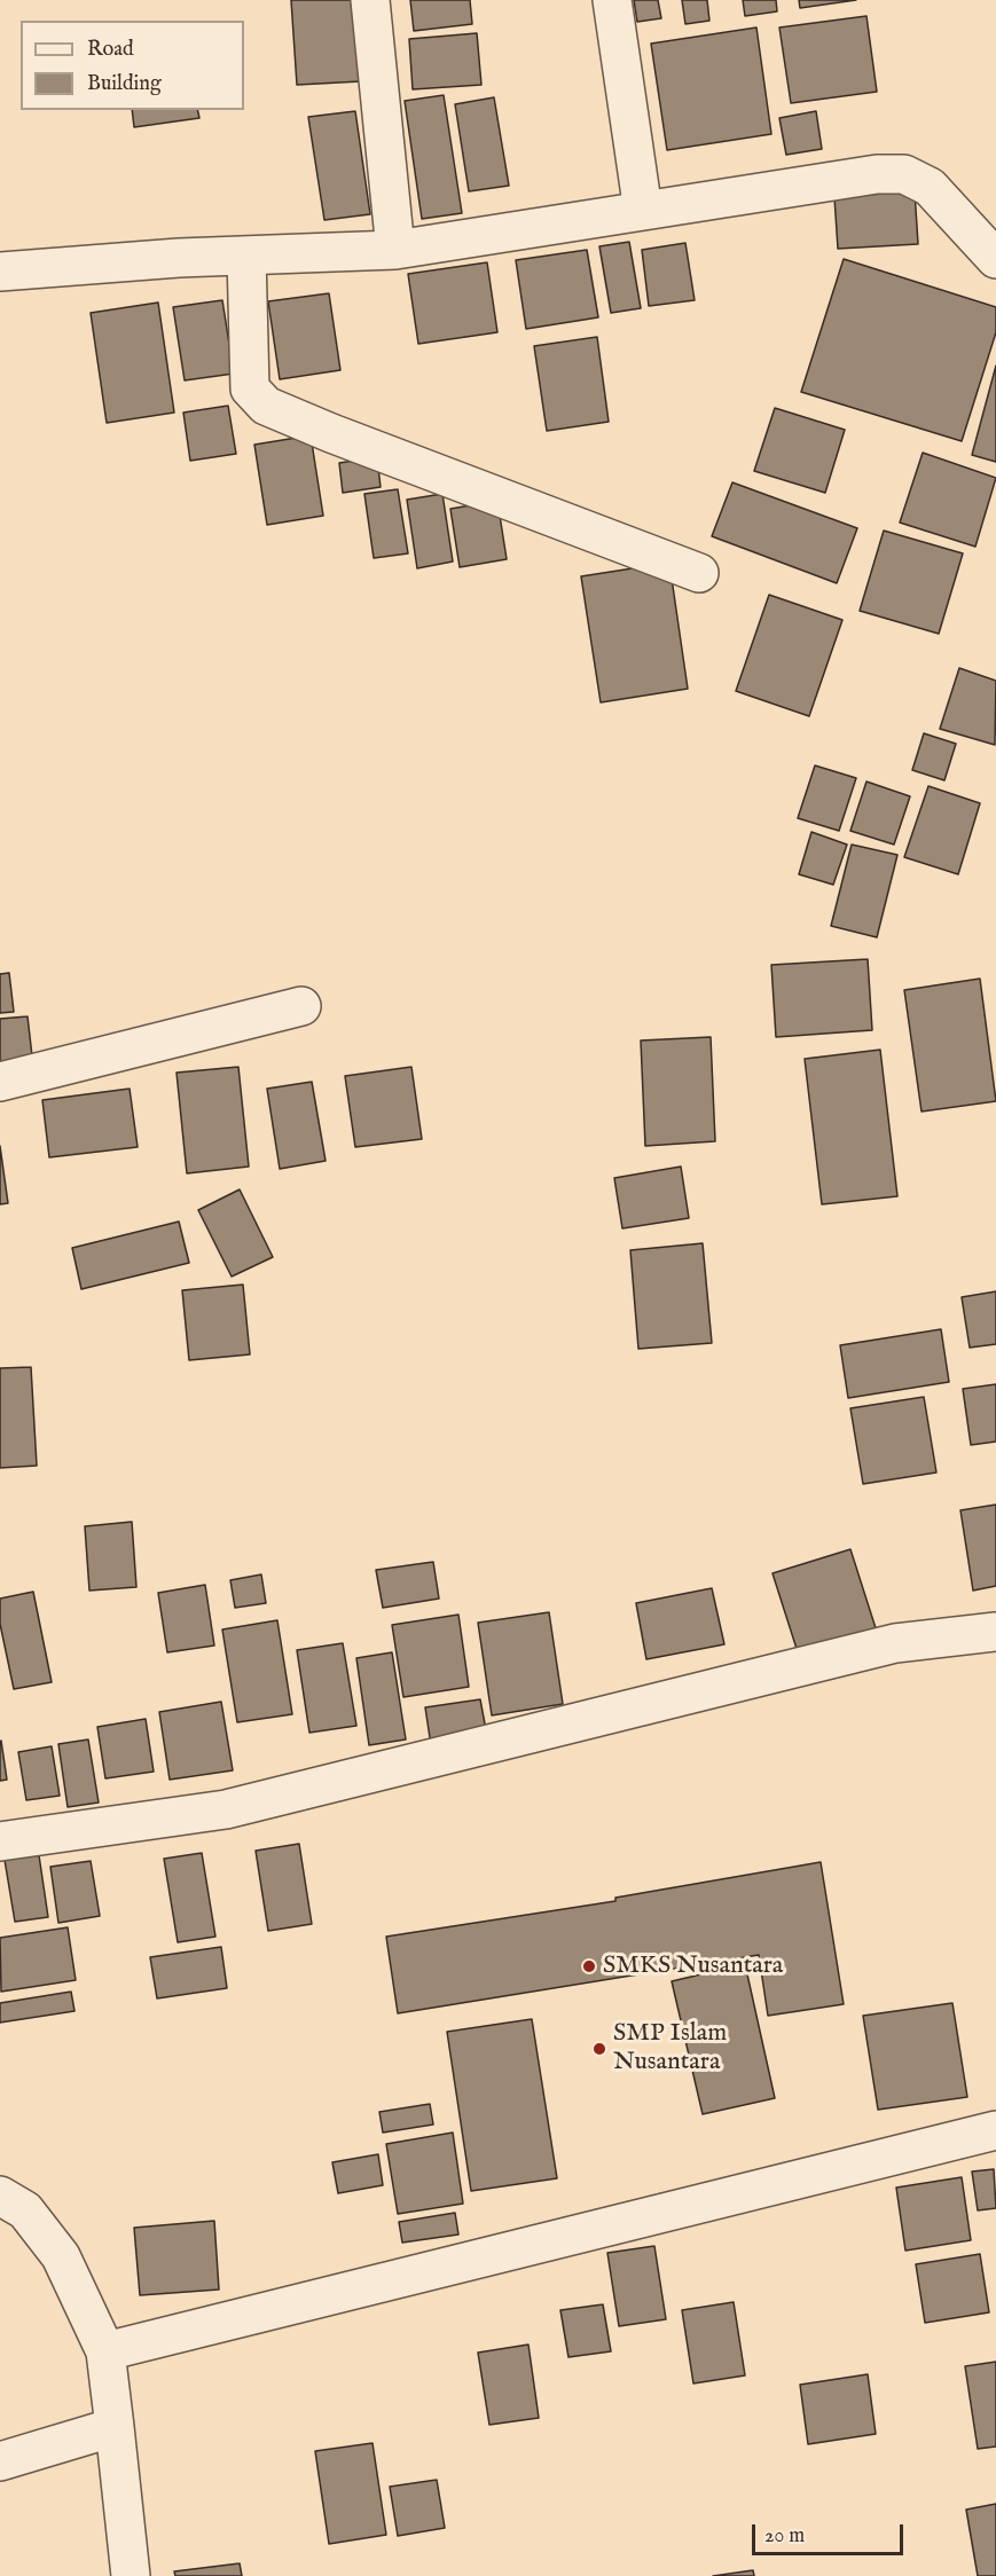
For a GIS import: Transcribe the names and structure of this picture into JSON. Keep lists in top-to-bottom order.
{
  "places": ["SMKS Nusantara", "SMP Islam Nusantara"],
  "legend": ["Road", "Building"],
  "scale_bar": "20 m"
}
